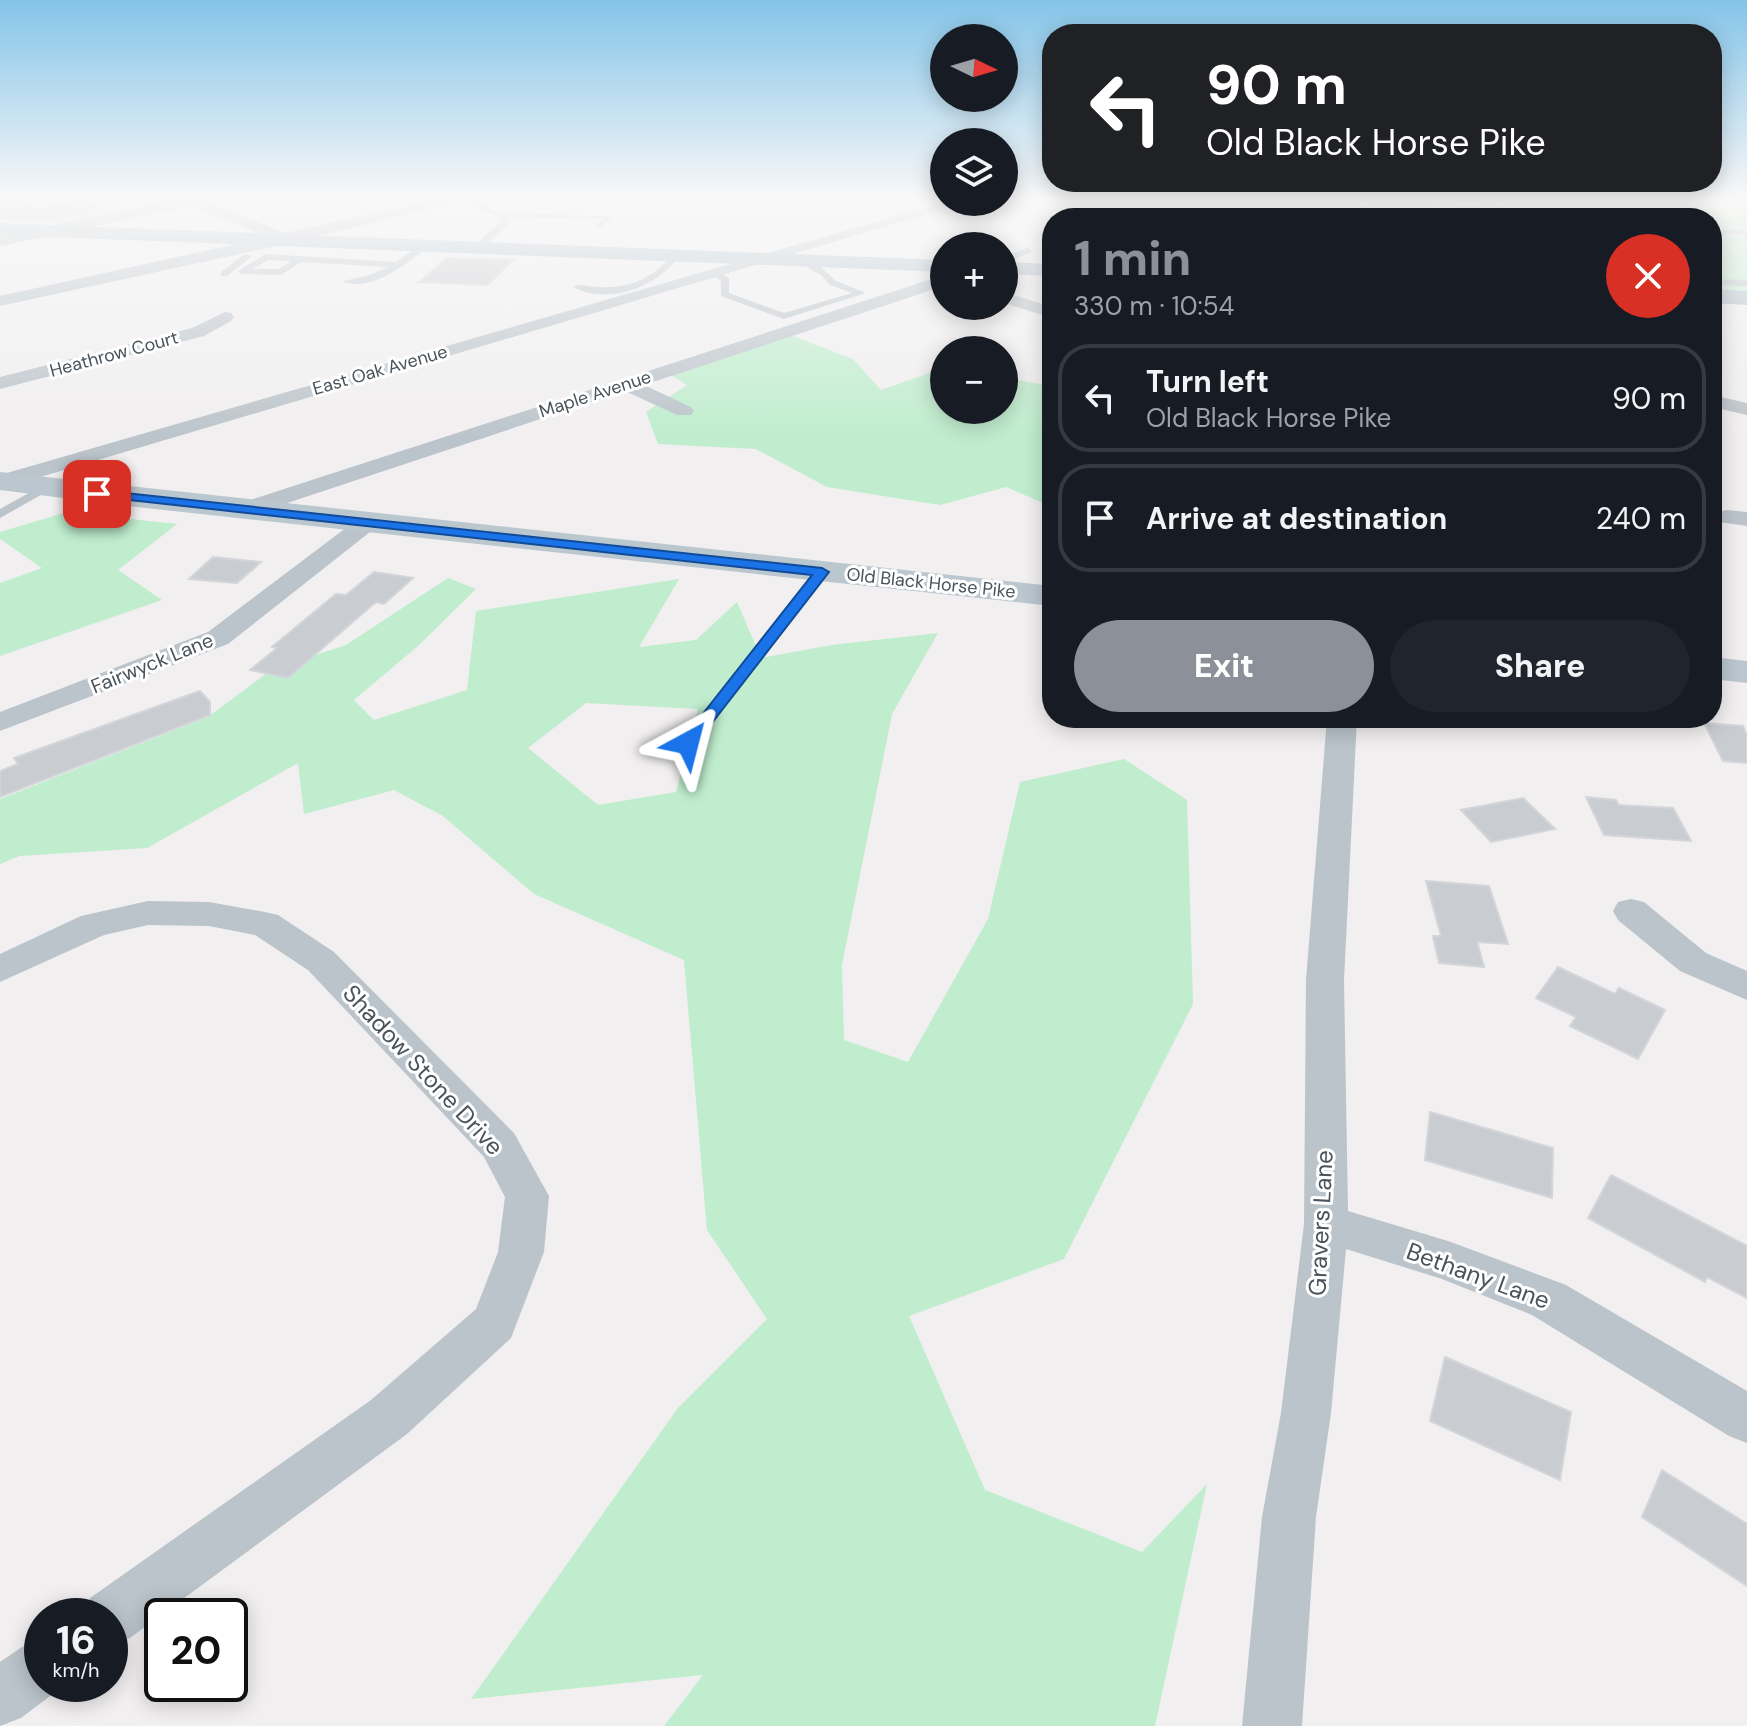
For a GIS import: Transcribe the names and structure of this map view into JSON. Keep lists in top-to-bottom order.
{
  "streets": {
    "street": [
      "Heathrow Court",
      "East Oak Avenue",
      "Maple Avenue",
      "Old Black Horse Pike",
      "Fairwyck Lane",
      "Shadow Stone Drive",
      "Gravers Lane",
      "Bethany Lane"
    ]
  },
  "crossings": [
    ["East Oak Avenue", "Old Black Horse Pike"],
    ["Maple Avenue", "Old Black Horse Pike"],
    ["Old Black Horse Pike", "Fairwyck Lane"],
    ["Gravers Lane", "Bethany Lane"]
  ],
  "north": "right",
  "page": {
    "map_buttons": ["+", "−"],
    "turn": ["90 m", "Old Black Horse Pike"],
    "heading": ["1 min", "330 m · 10:54"],
    "list": [
      {
        "name": "Turn left",
        "note": "Old Black Horse Pike",
        "value": "90 m"
      },
      {
        "name": "Arrive at destination",
        "value": "240 m"
      }
    ],
    "buttons": ["Exit", "Share"],
    "speed": "16 km/h",
    "limit": "20"
  }
}
